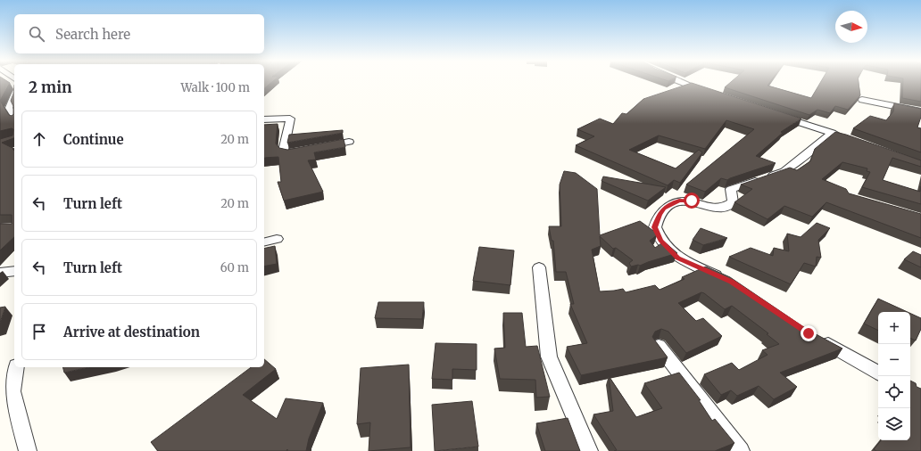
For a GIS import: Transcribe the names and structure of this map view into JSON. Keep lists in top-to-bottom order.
{
  "north": "right",
  "page": {
    "search": "Search here",
    "heading": ["2 min", "Walk · 100 m"],
    "list": [
      ["Continue", "20 m"],
      ["Turn left", "20 m"],
      ["Turn left", "60 m"],
      "Arrive at destination"
    ],
    "map_buttons": ["+", "−"]
  }
}
